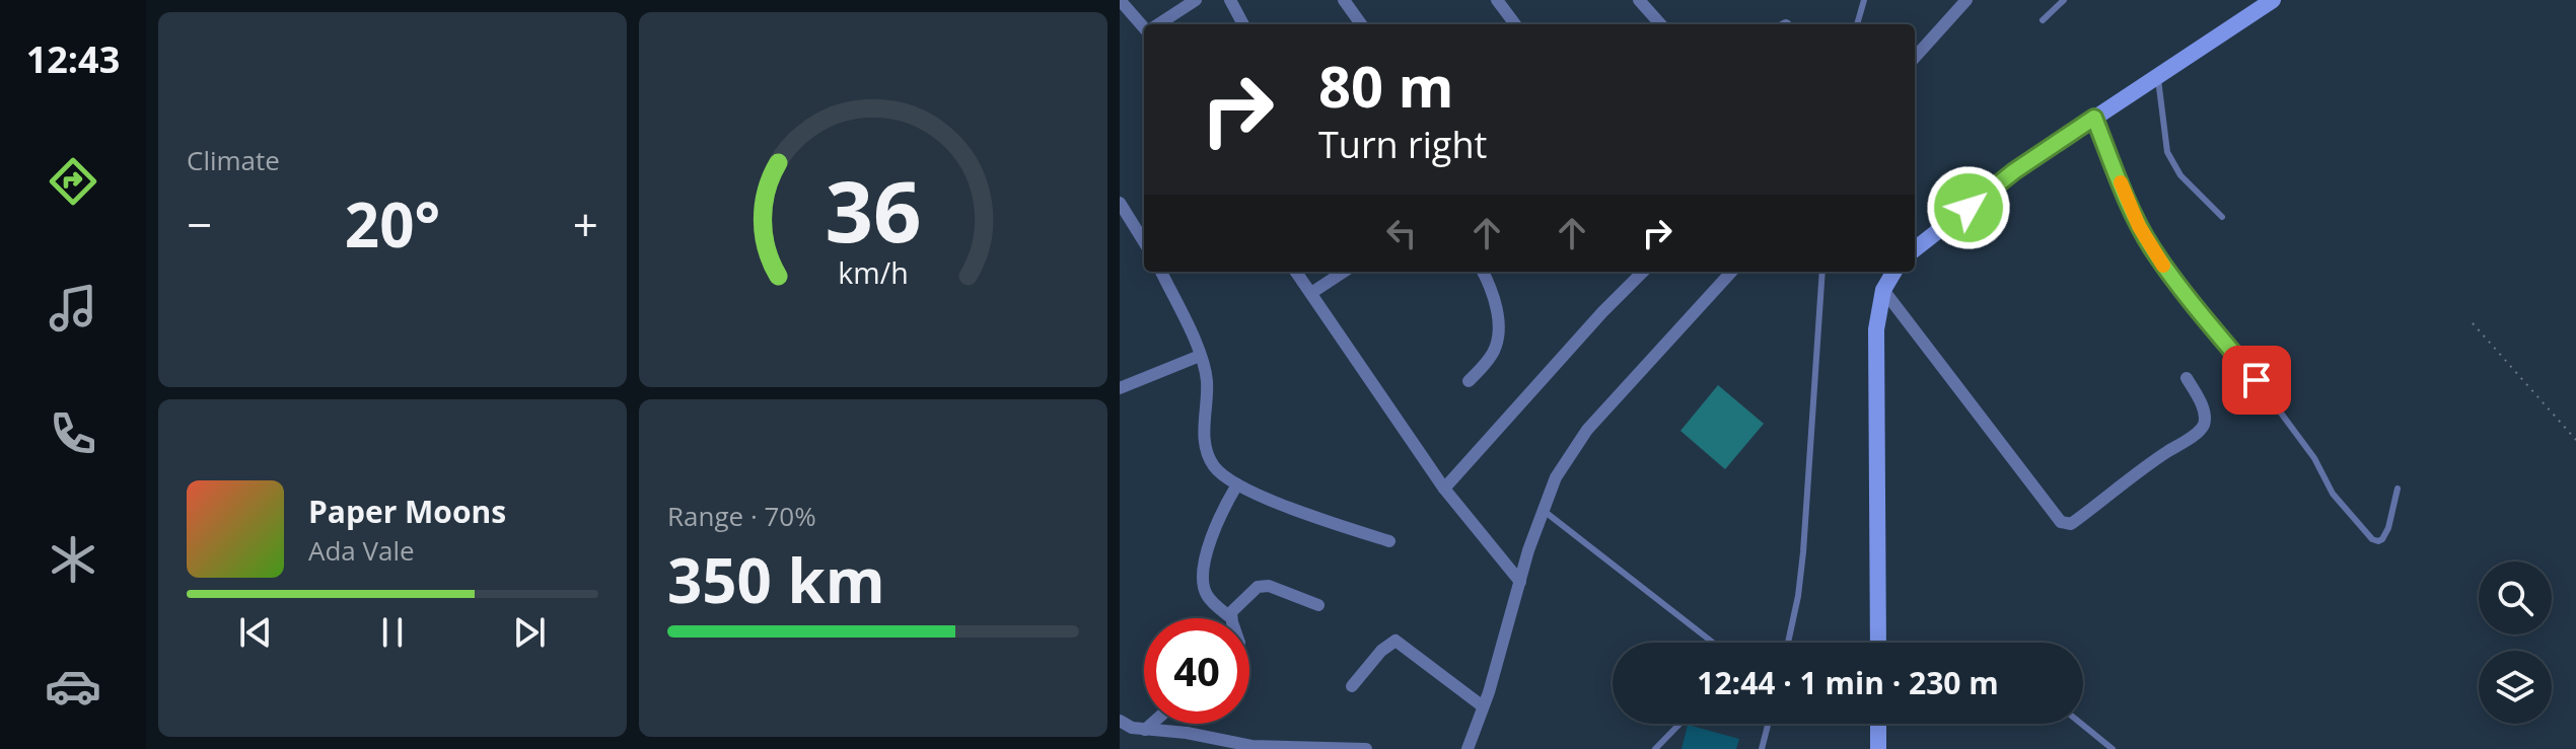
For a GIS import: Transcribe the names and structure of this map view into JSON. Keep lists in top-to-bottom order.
{
  "page": {
    "tabs": "12:43",
    "tile": [
      "Climate",
      ["Range · 70%", "350 km"]
    ],
    "turn": ["80 m", "Turn right"],
    "heat": ["−", "20°", "+"],
    "song": ["Paper Moons", "Ada Vale"],
    "limit": "40",
    "trip": "12:44 · 1 min · 230 m",
    "gauge": ["36", "km/h"]
  }
}
